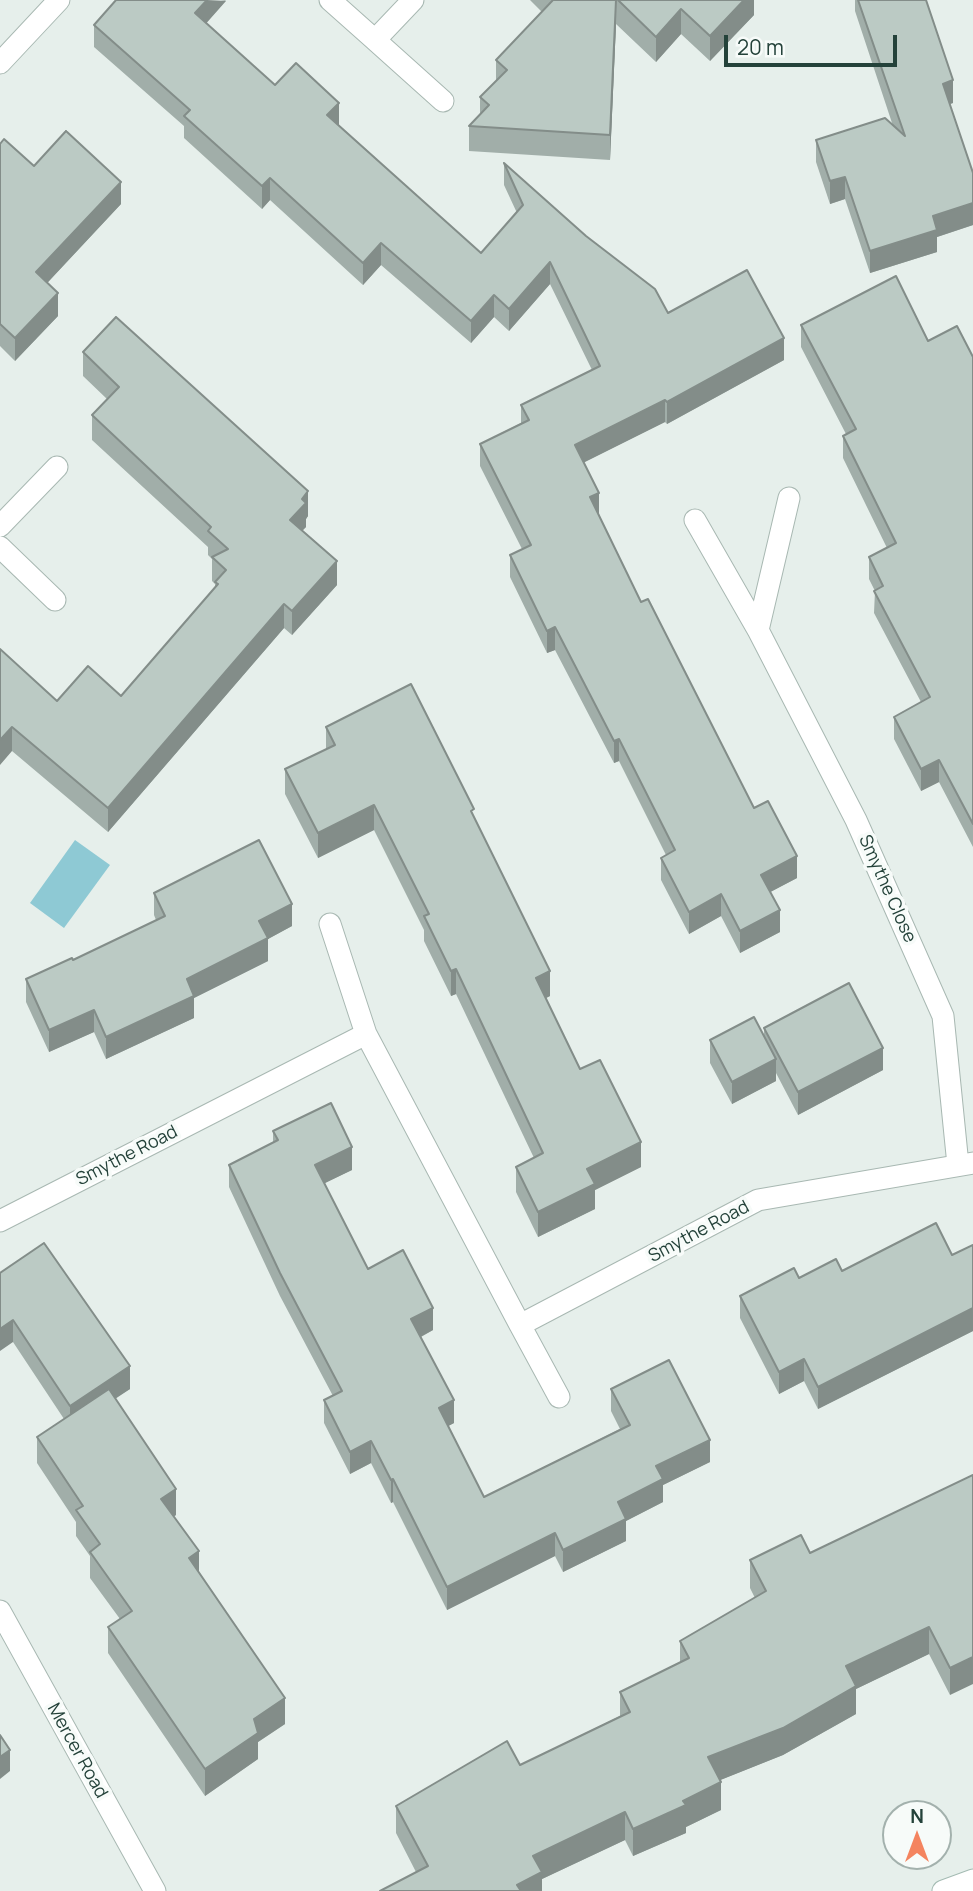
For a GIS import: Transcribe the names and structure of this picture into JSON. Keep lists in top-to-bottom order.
{
  "streets": {
    "street": ["Smythe Close", "Smythe Road", "Mercer Road"]
  },
  "crossings": [
    ["Smythe Close", "Smythe Road"]
  ],
  "scale_bar": "20 m",
  "north": "top"
}
